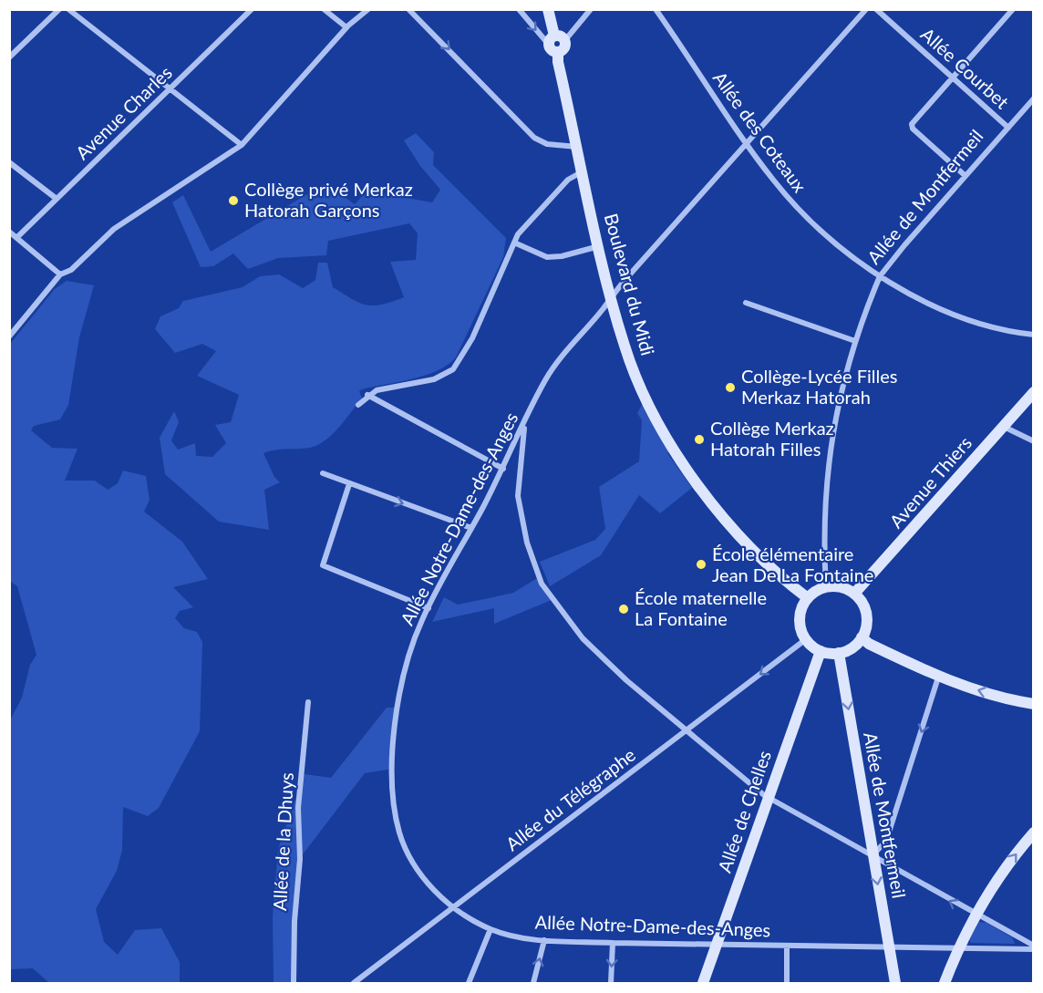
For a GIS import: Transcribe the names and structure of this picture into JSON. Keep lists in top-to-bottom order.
{
  "streets": {
    "main road": [
      "Allée de Montfermeil",
      "Boulevard du Midi",
      "Avenue Thiers",
      "Allée de Chelles"
    ],
    "street": [
      "Allée Courbet",
      "Avenue Charles",
      "Allée des Coteaux",
      "Allée Notre-Dame-des-Anges",
      "Allée du Télégraphe",
      "Allée de la Dhuys"
    ]
  },
  "crossings": [
    ["Allée Courbet", "Allée de Montfermeil"],
    ["Allée des Coteaux", "Allée de Montfermeil"],
    ["Allée des Coteaux", "Allée Notre-Dame-des-Anges"],
    ["Allée de Montfermeil", "Boulevard du Midi"],
    ["Allée de Montfermeil", "Avenue Thiers"],
    ["Allée de Montfermeil", "Allée Notre-Dame-des-Anges"],
    ["Allée de Montfermeil", "Allée du Télégraphe"],
    ["Allée de Montfermeil", "Allée de Chelles"],
    ["Boulevard du Midi", "Avenue Thiers"],
    ["Boulevard du Midi", "Allée Notre-Dame-des-Anges"],
    ["Boulevard du Midi", "Allée du Télégraphe"],
    ["Boulevard du Midi", "Allée de Chelles"],
    ["Avenue Thiers", "Allée du Télégraphe"],
    ["Avenue Thiers", "Allée de Chelles"],
    ["Allée Notre-Dame-des-Anges", "Allée du Télégraphe"],
    ["Allée Notre-Dame-des-Anges", "Allée de Chelles"],
    ["Allée du Télégraphe", "Allée de Chelles"]
  ],
  "places": [
    "Collège privé Merkaz Hatorah Garçons",
    "Collège-Lycée Filles Merkaz Hatorah",
    "Collège Merkaz Hatorah Filles",
    "École élémentaire Jean De La Fontaine",
    "École maternelle La Fontaine"
  ]
}
